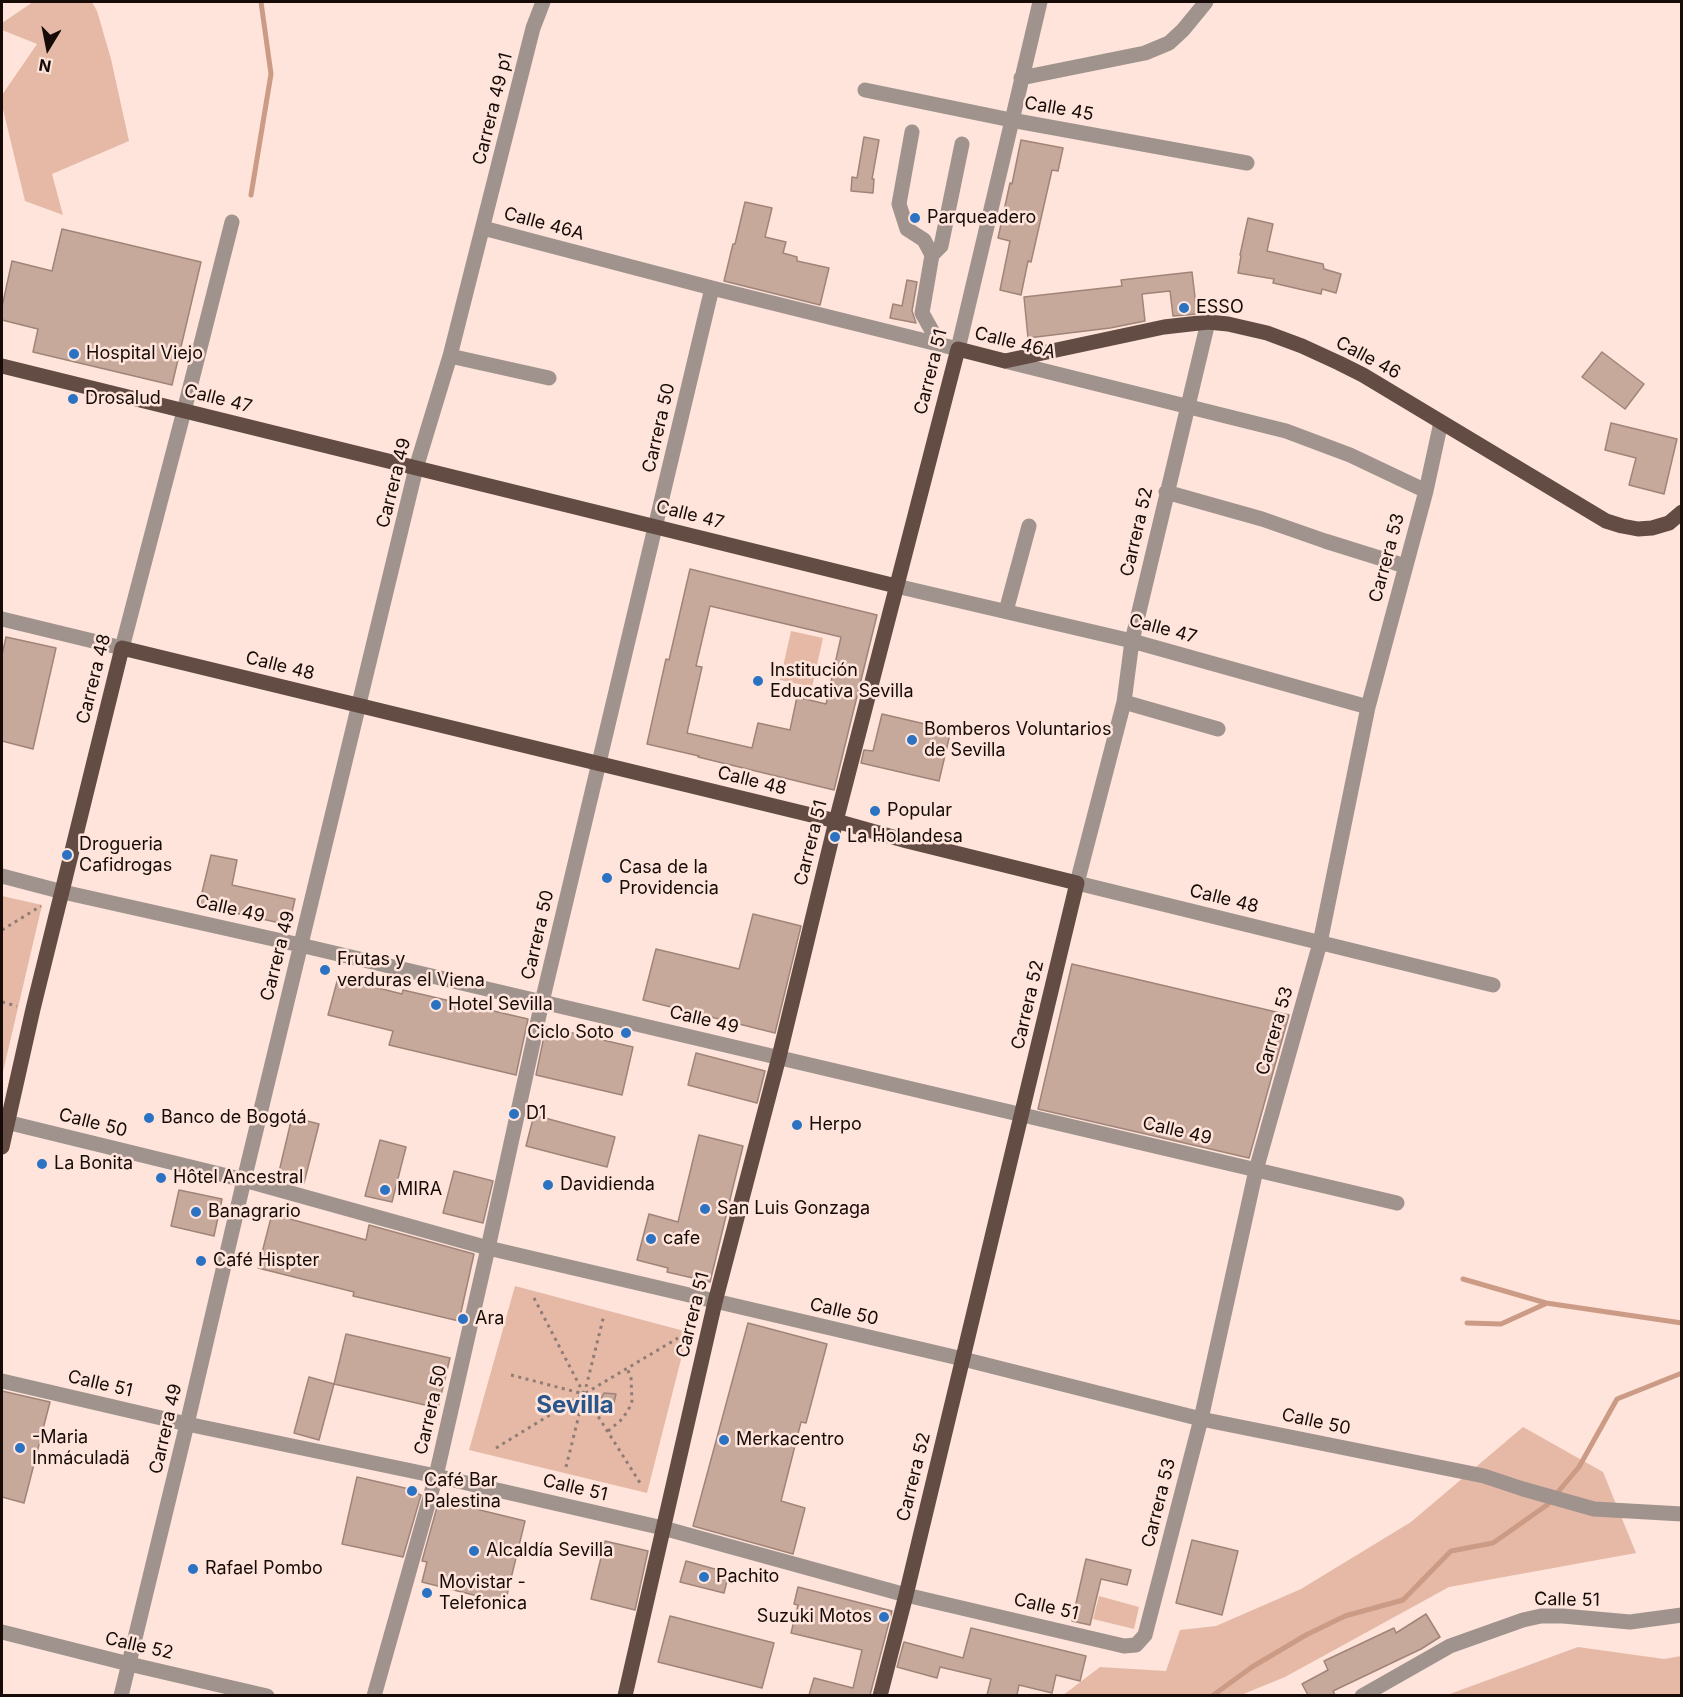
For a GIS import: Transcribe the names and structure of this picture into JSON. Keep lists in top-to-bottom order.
{
  "streets": {
    "main road": [
      "Calle 46A",
      "Calle 46",
      "Carrera 51",
      "Calle 47",
      "Carrera 52",
      "Calle 48",
      "Carrera 48"
    ],
    "street": [
      "Carrera 49 p1",
      "Calle 45",
      "Carrera 50",
      "Carrera 49",
      "Carrera 53",
      "Calle 49",
      "Calle 50",
      "Calle 51",
      "Calle 52"
    ]
  },
  "crossings": [
    ["Carrera 49 p1", "Calle 46A"],
    ["Carrera 49 p1", "Carrera 49"],
    ["Calle 45", "Carrera 51"],
    ["Calle 46A", "Calle 46"],
    ["Calle 46A", "Carrera 51"],
    ["Calle 46A", "Carrera 50"],
    ["Calle 46A", "Carrera 49"],
    ["Calle 46A", "Carrera 52"],
    ["Calle 46A", "Carrera 53"],
    ["Calle 46", "Carrera 52"],
    ["Calle 46", "Carrera 53"],
    ["Carrera 51", "Calle 47"],
    ["Carrera 51", "Calle 48"],
    ["Carrera 51", "Calle 49"],
    ["Carrera 51", "Calle 50"],
    ["Carrera 51", "Calle 51"],
    ["Calle 47", "Carrera 50"],
    ["Calle 47", "Carrera 49"],
    ["Calle 47", "Carrera 52"],
    ["Calle 47", "Carrera 53"],
    ["Calle 47", "Carrera 48"],
    ["Carrera 50", "Calle 48"],
    ["Carrera 50", "Calle 49"],
    ["Carrera 50", "Calle 50"],
    ["Carrera 50", "Calle 51"],
    ["Carrera 49", "Calle 48"],
    ["Carrera 49", "Calle 49"],
    ["Carrera 49", "Calle 50"],
    ["Carrera 49", "Calle 51"],
    ["Carrera 49", "Calle 52"],
    ["Carrera 52", "Calle 48"],
    ["Carrera 52", "Calle 49"],
    ["Carrera 52", "Calle 50"],
    ["Carrera 52", "Calle 51"],
    ["Carrera 53", "Calle 48"],
    ["Carrera 53", "Calle 49"],
    ["Carrera 53", "Calle 50"],
    ["Carrera 53", "Calle 51"],
    ["Calle 48", "Carrera 48"],
    ["Carrera 48", "Calle 49"],
    ["Carrera 48", "Calle 50"]
  ],
  "districts": ["Sevilla"],
  "places": [
    "Parqueadero",
    "ESSO",
    "Hospital Viejo",
    "Drosalud",
    "Institución Educativa Sevilla",
    "Bomberos Voluntarios de Sevilla",
    "Popular",
    "La Holandesa",
    "Drogueria Cafidrogas",
    "Casa de la Providencia",
    "Frutas y verduras el Viena",
    "Hotel Sevilla",
    "Ciclo Soto",
    "D1",
    "Banco de Bogotá",
    "Herpo",
    "La Bonita",
    "Hôtel Ancestral",
    "Davidienda",
    "MIRA",
    "San Luis Gonzaga",
    "Banagrario",
    "cafe",
    "Café Hispter",
    "Ara",
    "Merkacentro",
    "-Maria Inmáculadä",
    "Café Bar Palestina",
    "Alcaldía Sevilla",
    "Rafael Pombo",
    "Pachito",
    "Movistar - Telefonica",
    "Suzuki Motos"
  ],
  "north": "bottom"
}
